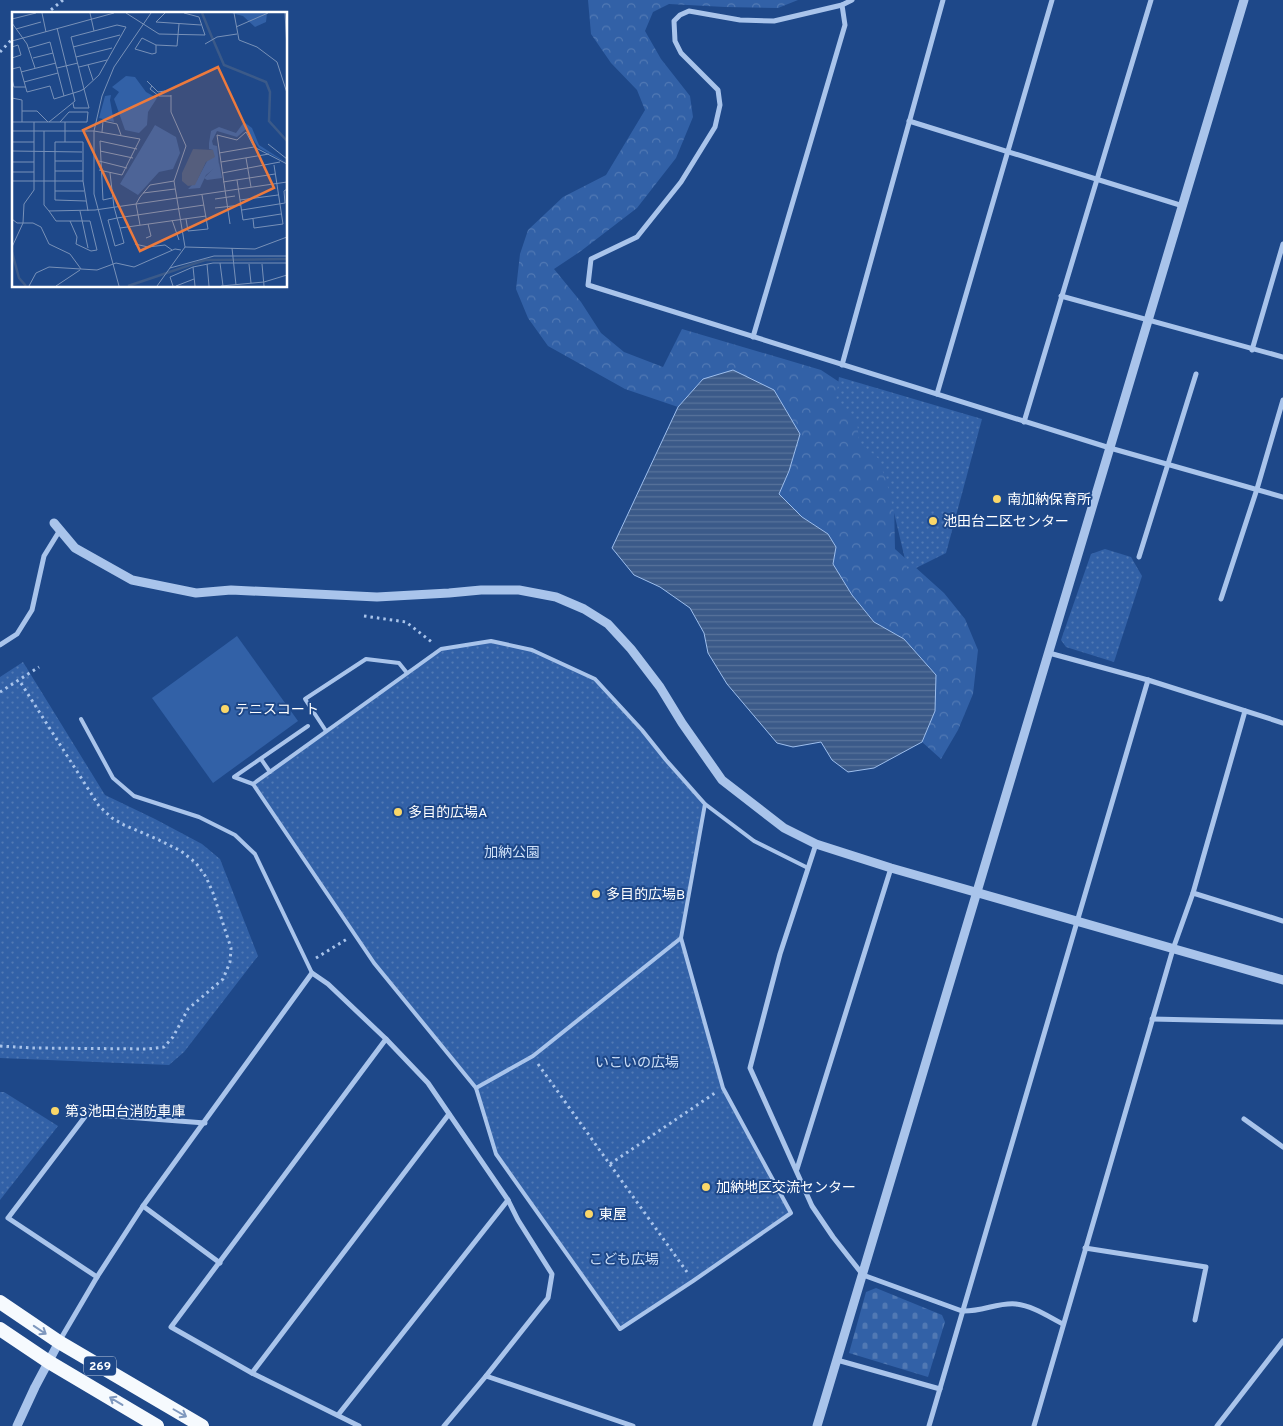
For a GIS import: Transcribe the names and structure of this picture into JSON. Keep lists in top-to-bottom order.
{
  "streets": {
    "highway": ["269"]
  },
  "parks": ["加納公園", "いこいの広場", "こども広場"],
  "places": [
    "南加納保育所",
    "池田台二区センター",
    "テニスコート",
    "多目的広場A",
    "多目的広場B",
    "第3池田台消防車庫",
    "加納地区交流センター",
    "東屋"
  ]
}
